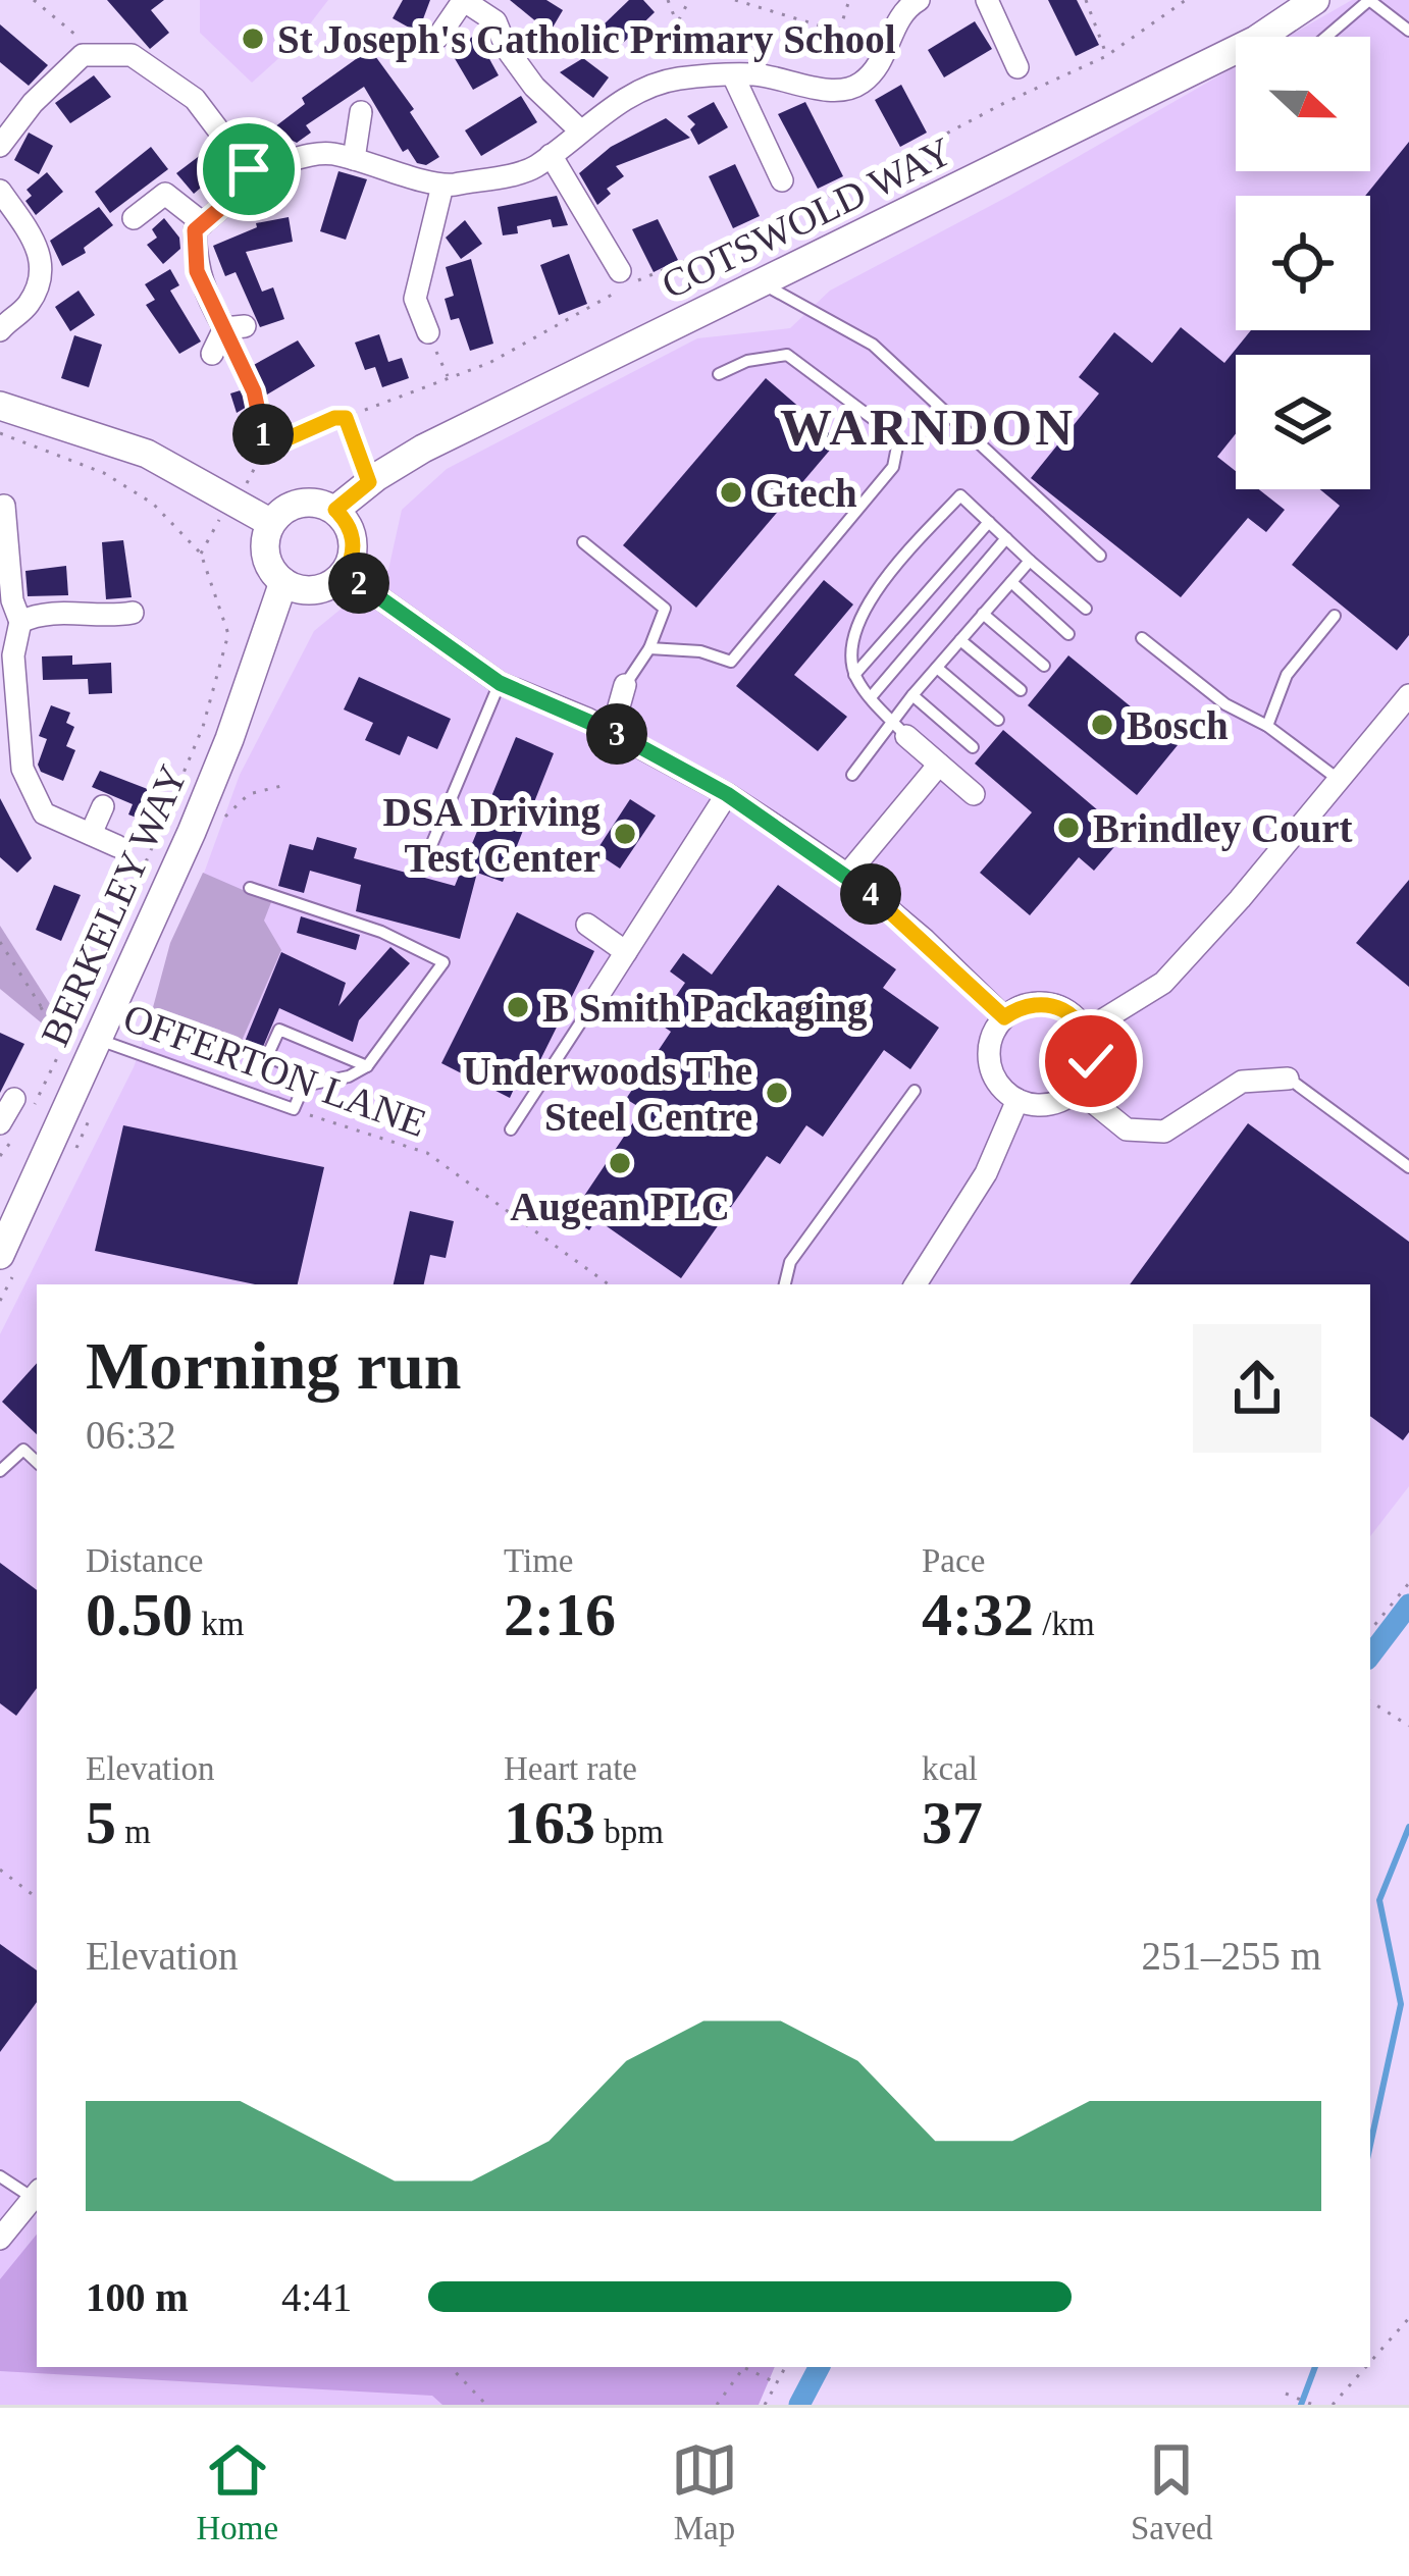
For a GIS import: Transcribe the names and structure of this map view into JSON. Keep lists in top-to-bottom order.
{
  "streets": {
    "main road": ["COTSWOLD WAY", "BERKELEY WAY"],
    "lane": ["OFFERTON LANE"]
  },
  "crossings": [
    ["COTSWOLD WAY", "BERKELEY WAY"],
    ["BERKELEY WAY", "OFFERTON LANE"]
  ],
  "districts": ["WARNDON"],
  "places": [
    "St Joseph's Catholic Primary School",
    "Gtech",
    "Bosch",
    "Brindley Court",
    "DSA Driving Test Center",
    "B Smith Packaging",
    "Underwoods The Steel Centre",
    "Augean PLC"
  ],
  "north": "right",
  "page": {
    "pins": [
      "1",
      "2",
      "3",
      "4"
    ],
    "heading": ["Morning run", "06:32"],
    "stats": [
      ["Distance", "0.50 km"],
      ["Time", "2:16"],
      ["Pace", "4:32 /km"],
      ["Elevation", "5 m"],
      ["Heart rate", "163 bpm"],
      ["kcal", "37"]
    ],
    "chart": ["Elevation", "251–255 m"],
    "list": [
      {
        "name": "100 m",
        "note": "4:41"
      }
    ],
    "tabs": ["Home", "Map", "Saved"]
  }
}
